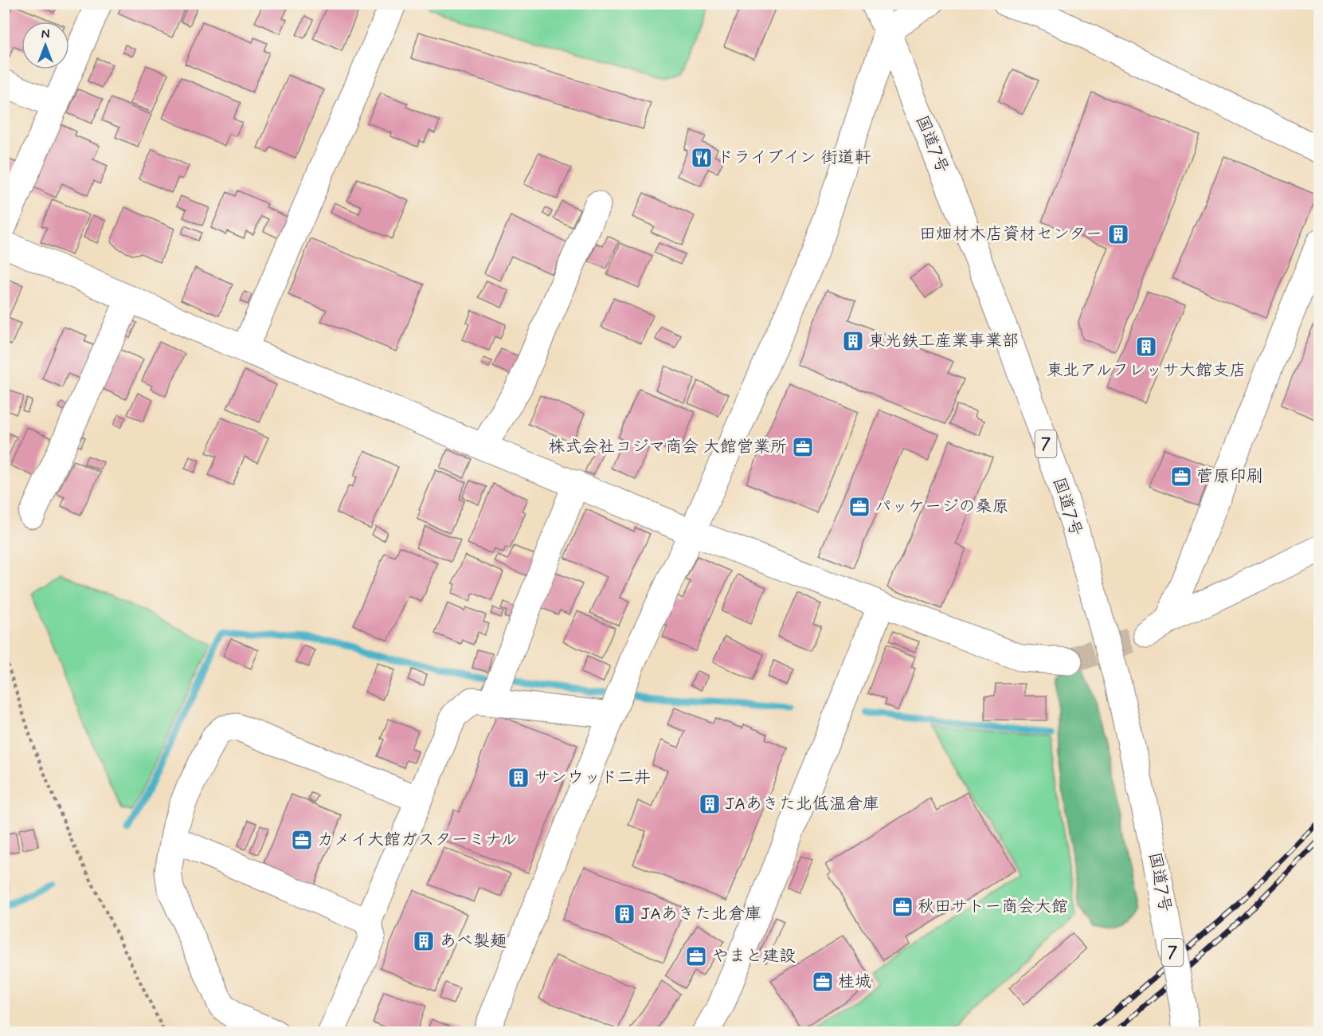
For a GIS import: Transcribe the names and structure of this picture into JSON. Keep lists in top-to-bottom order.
{
  "streets": {
    "main road": ["国道7号", "7"]
  },
  "places": {
    "restaurant": ["ドライブイン 街道軒"],
    "building": [
      "田畑材木店資材センター",
      "東光鉄工産業事業部",
      "東北アルフレッサ大館支店",
      "サンウッド二井",
      "JAあきた北低温倉庫",
      "JAあきた北倉庫",
      "あべ製麺"
    ],
    "office": [
      "株式会社コジマ商会 大館営業所",
      "菅原印刷",
      "パッケージの桑原",
      "カメイ大館ガスターミナル",
      "秋田サトー商会大館",
      "やまと建設",
      "桂城"
    ]
  },
  "north": "top"
}
